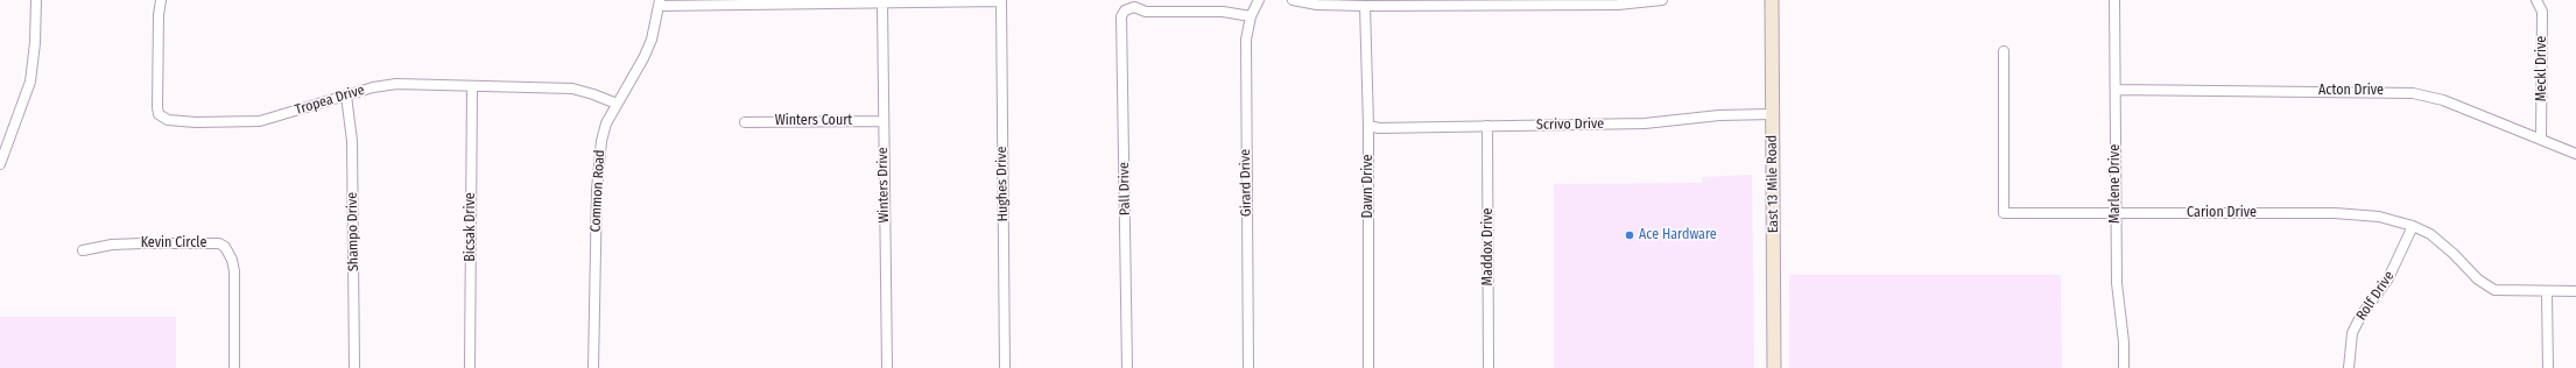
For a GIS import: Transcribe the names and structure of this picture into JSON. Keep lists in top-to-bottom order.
{
  "streets": {
    "main road": ["East 13 Mile Road"],
    "street": [
      "Meckl Drive",
      "Acton Drive",
      "Tropea Drive",
      "Winters Court",
      "Scrivo Drive",
      "Girard Drive",
      "Hughes Drive",
      "Marlene Drive",
      "Winters Drive",
      "Dawn Drive",
      "Pall Drive",
      "Common Road",
      "Carion Drive",
      "Bicsak Drive",
      "Shampo Drive",
      "Kevin Circle",
      "Maddox Drive",
      "Rolf Drive"
    ]
  },
  "crossings": [
    ["Meckl Drive", "Acton Drive"],
    ["Acton Drive", "Marlene Drive"],
    ["Tropea Drive", "Common Road"],
    ["Tropea Drive", "Bicsak Drive"],
    ["Tropea Drive", "Shampo Drive"],
    ["Winters Court", "Winters Drive"],
    ["Scrivo Drive", "East 13 Mile Road"],
    ["Scrivo Drive", "Dawn Drive"],
    ["Scrivo Drive", "Maddox Drive"],
    ["Girard Drive", "Pall Drive"],
    ["Marlene Drive", "Carion Drive"],
    ["Carion Drive", "Rolf Drive"]
  ],
  "places": ["Ace Hardware"]
}
